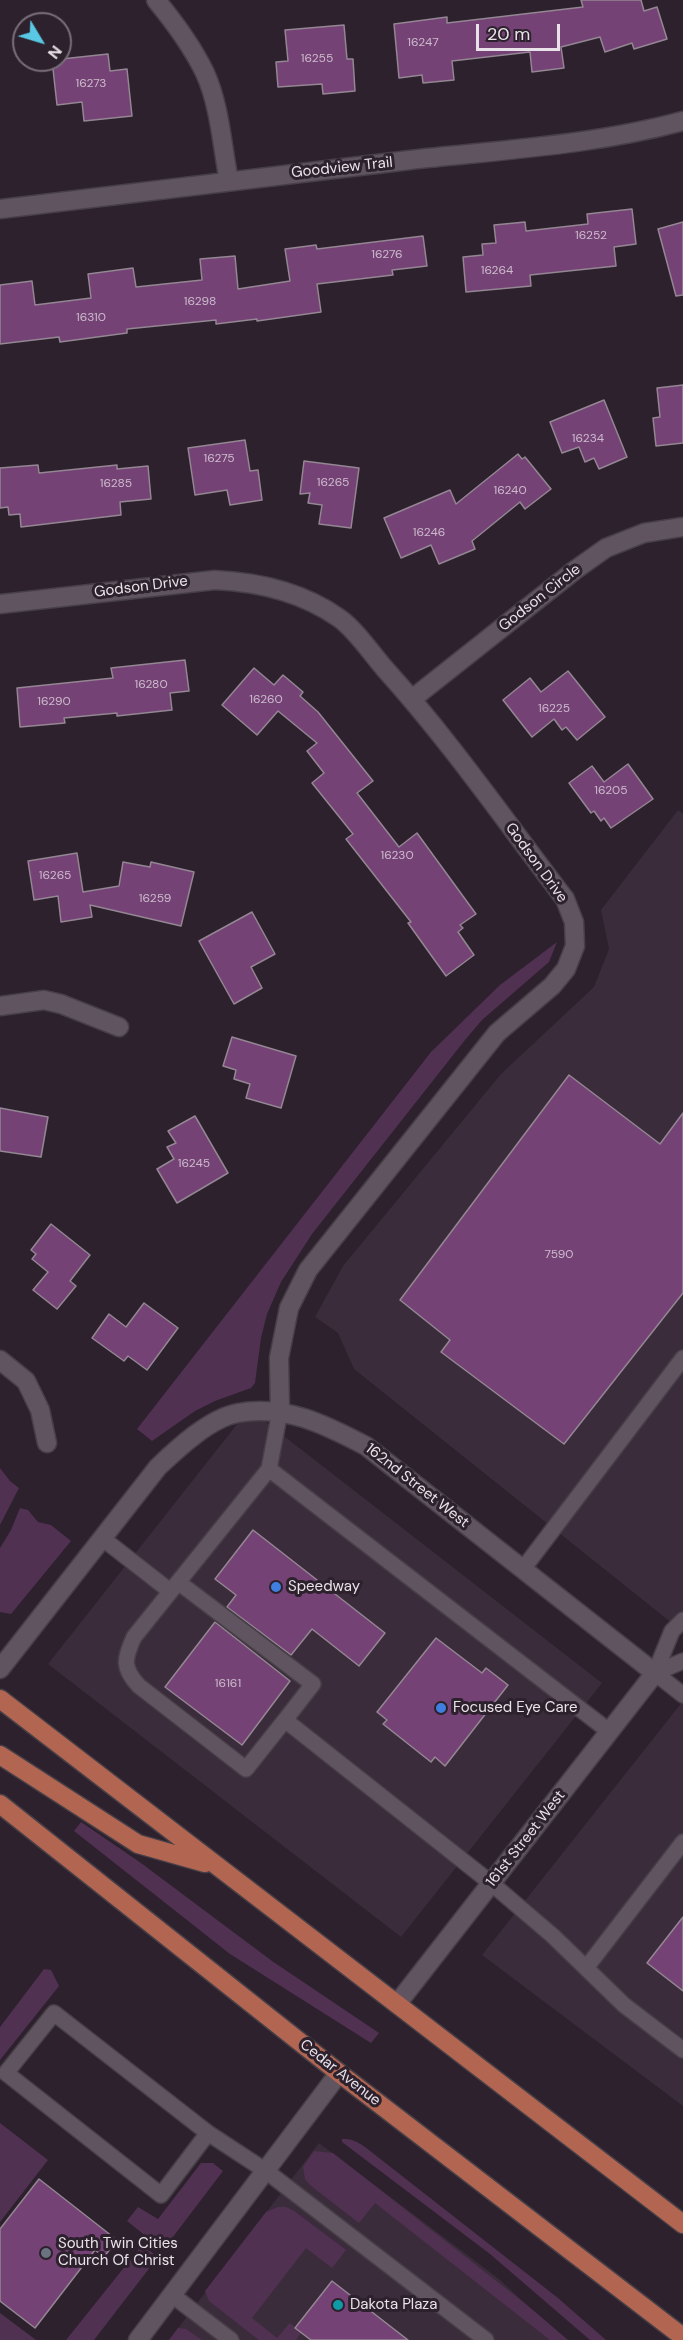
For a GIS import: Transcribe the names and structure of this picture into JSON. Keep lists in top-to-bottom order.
{
  "streets": {
    "main road": ["Cedar Avenue"],
    "street": [
      "Goodview Trail",
      "Godson Drive",
      "Godson Circle",
      "162nd Street West",
      "161st Street West"
    ]
  },
  "crossings": [
    ["Godson Drive", "Godson Circle"],
    ["Godson Drive", "162nd Street West"],
    ["162nd Street West", "161st Street West"]
  ],
  "places": [
    "Speedway",
    "Focused Eye Care",
    "South Twin Cities Church Of Christ",
    "Dakota Plaza"
  ],
  "house_numbers": [
    "16247",
    "16255",
    "16273",
    "16252",
    "16276",
    "16264",
    "16298",
    "16310",
    "16234",
    "16275",
    "16265",
    "16285",
    "16240",
    "16246",
    "16280",
    "16260",
    "16290",
    "16225",
    "16205",
    "16230",
    "16265",
    "16259",
    "16245",
    "7590",
    "16161"
  ],
  "scale_bar": "20 m",
  "north": "bottom right"
}
